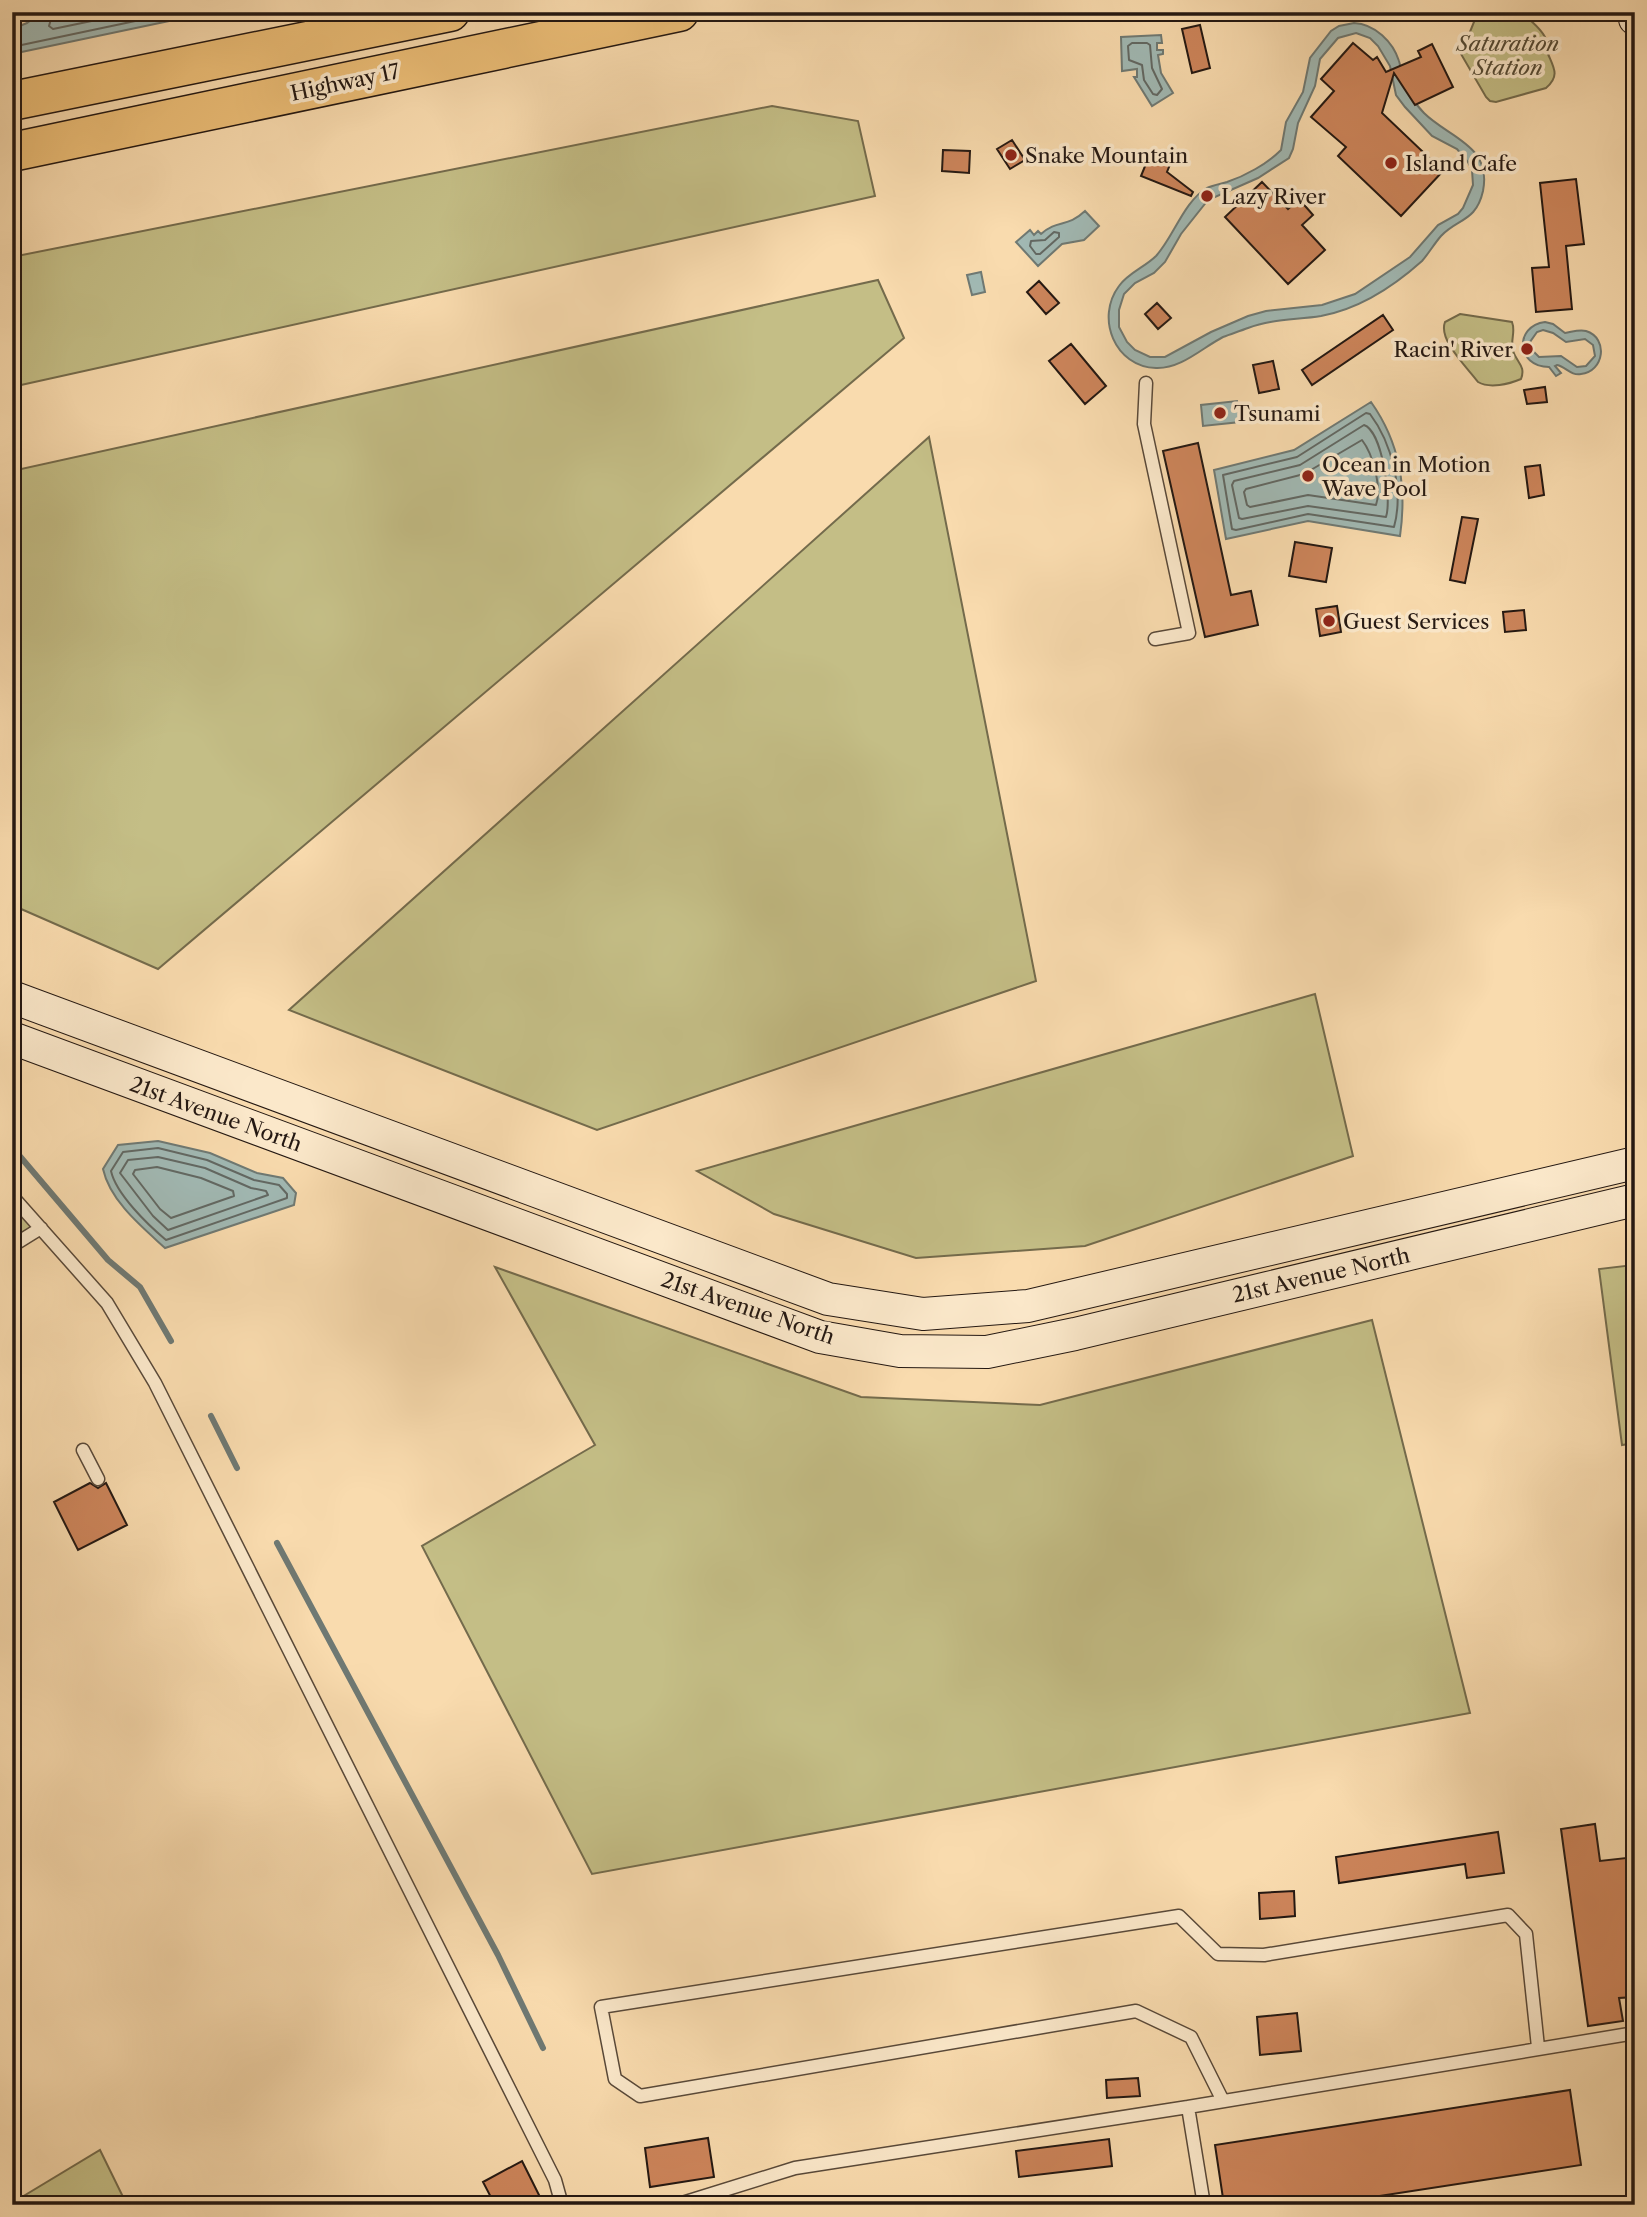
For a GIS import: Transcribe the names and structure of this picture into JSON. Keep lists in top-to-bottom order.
{
  "streets": {
    "highway": ["Highway 17"],
    "street": ["21st Avenue North"]
  },
  "parks": ["Saturation Station"],
  "places": [
    "Snake Mountain",
    "Island Cafe",
    "Lazy River",
    "Racin' River",
    "Tsunami",
    "Ocean in Motion Wave Pool",
    "Guest Services"
  ]
}
